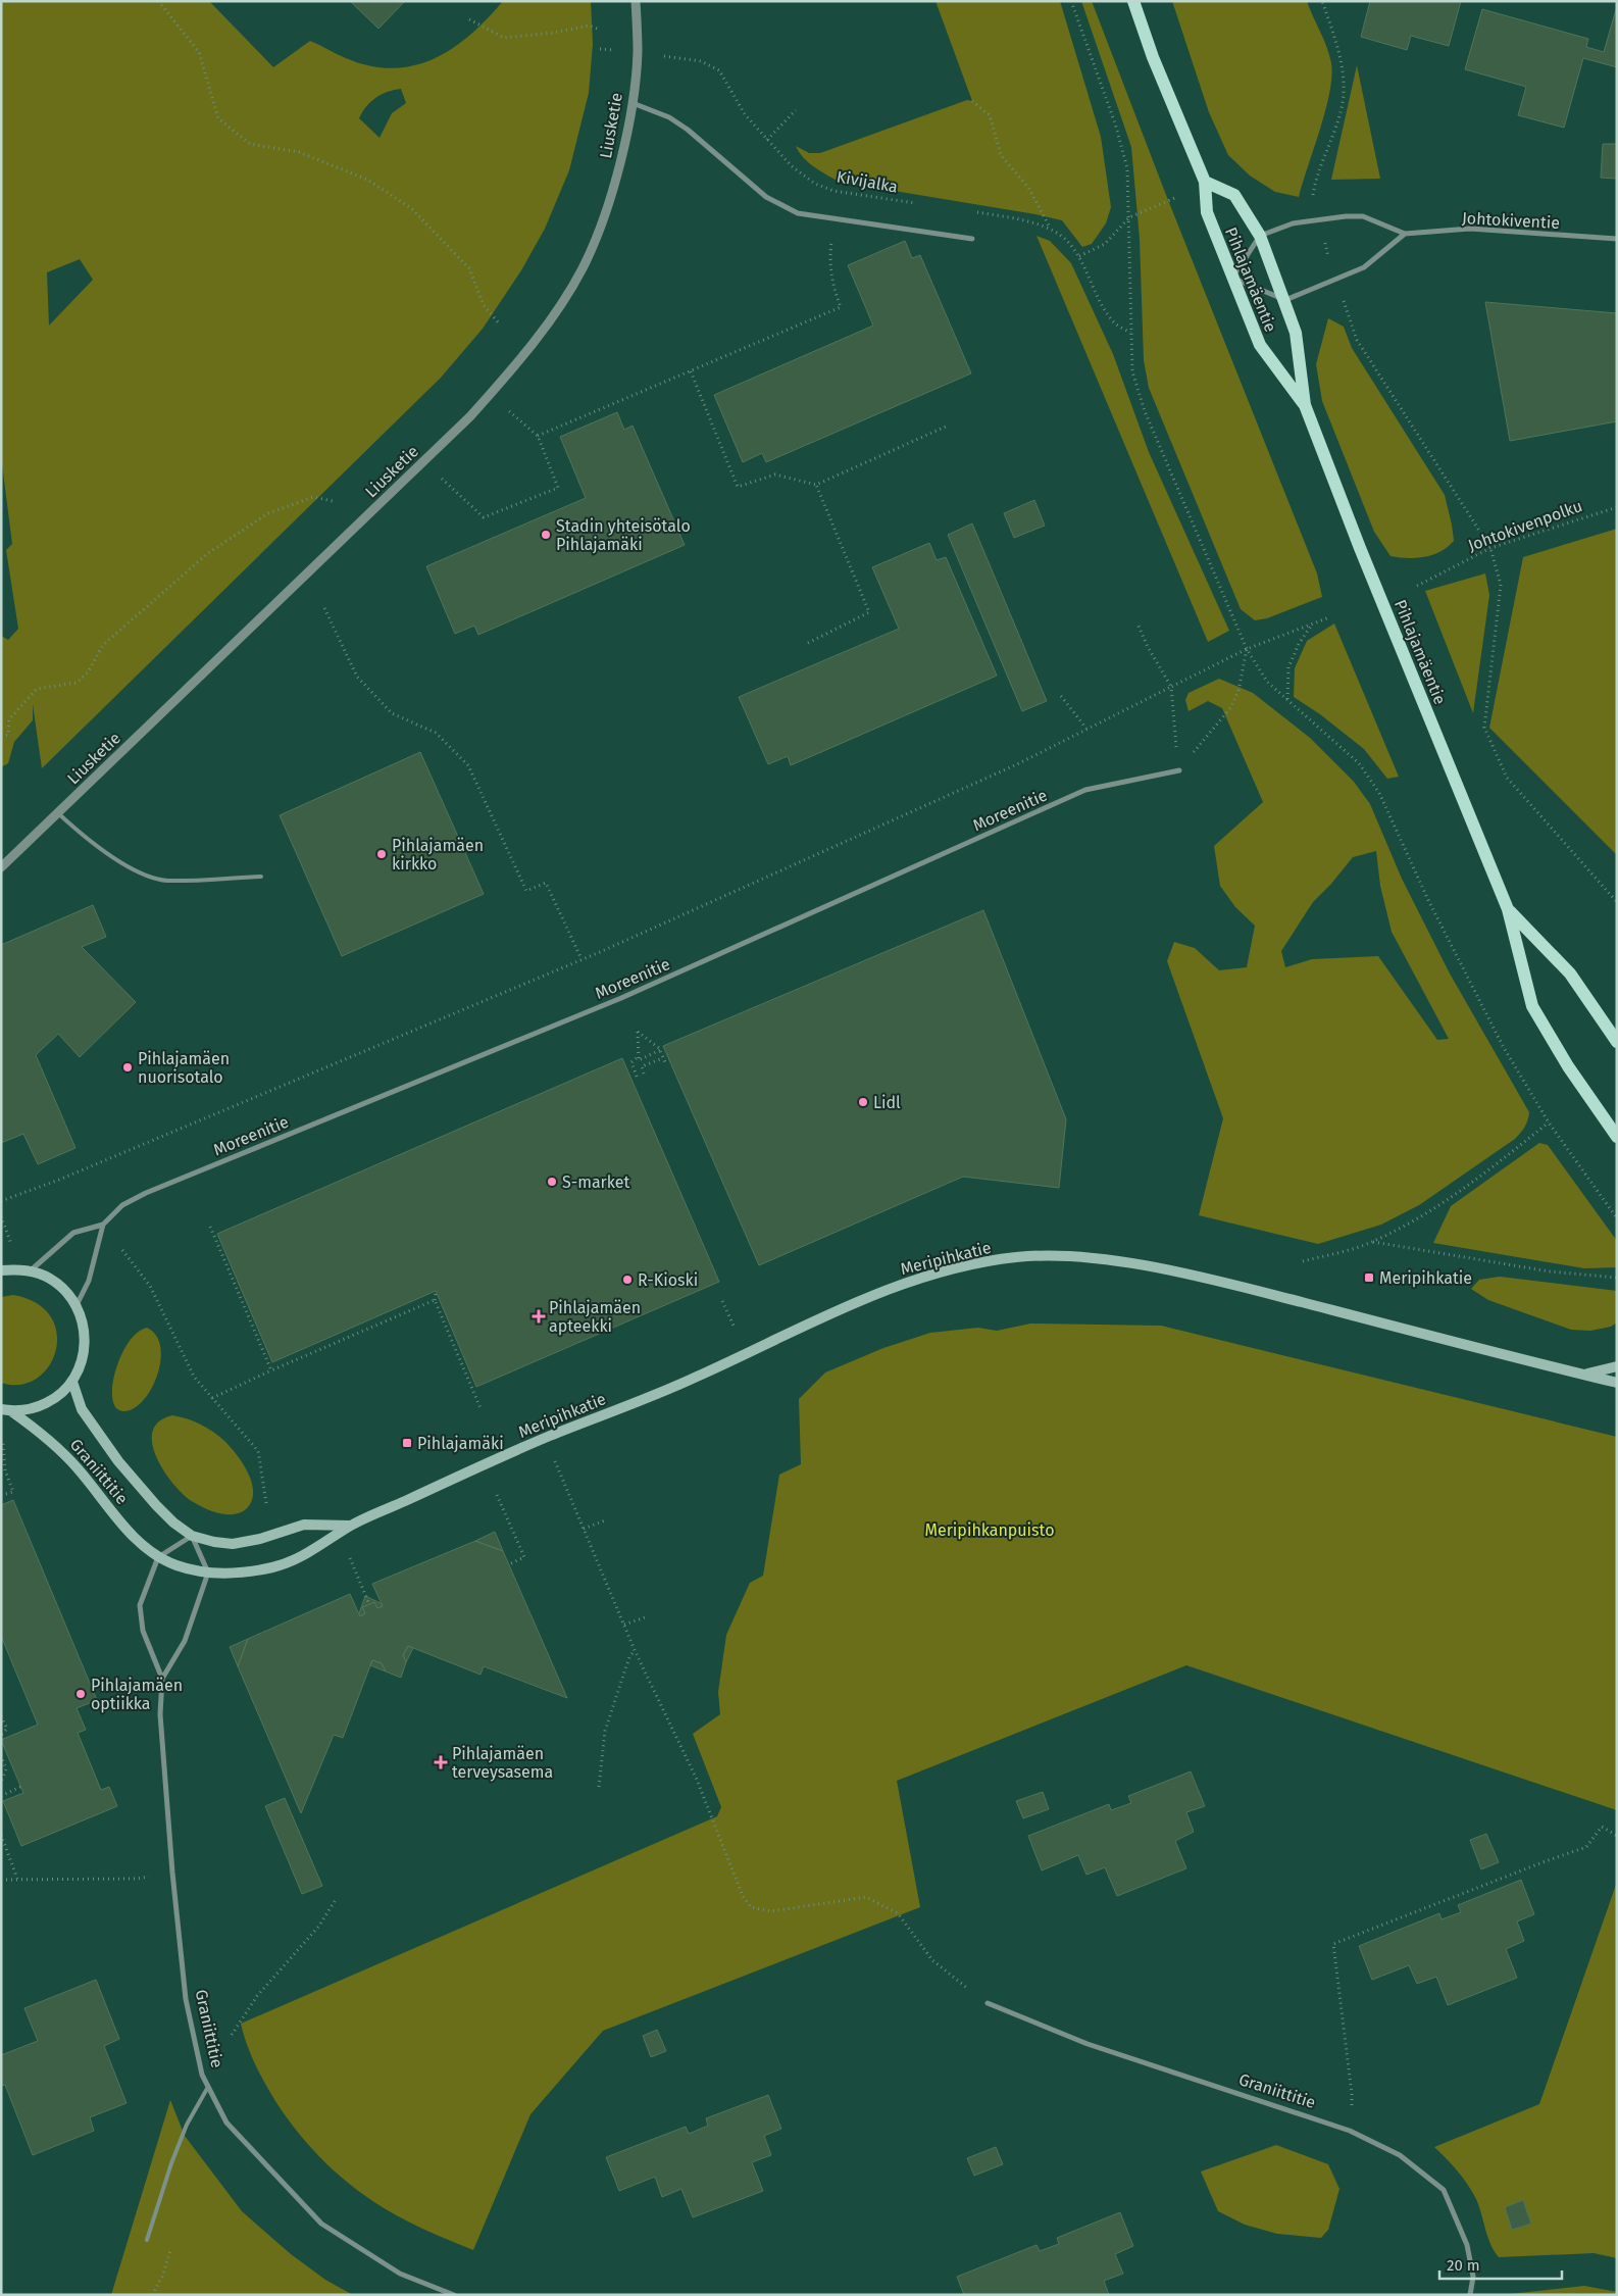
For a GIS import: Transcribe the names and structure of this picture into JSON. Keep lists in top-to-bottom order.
{
  "streets": {
    "main road": ["Pihlajamäentie", "Meripihkatie", "Graniittitie"],
    "street": ["Liusketie", "Johtokiventie", "Moreenitie"],
    "path": ["Kivijalka", "Johtokivenpolku"]
  },
  "crossings": [
    ["Liusketie", "Kivijalka"],
    ["Johtokiventie", "Pihlajamäentie"],
    ["Meripihkatie", "Graniittitie"]
  ],
  "parks": ["Meripihkanpuisto"],
  "places": {
    "other": [
      "Stadin yhteisötalo Pihlajamäki",
      "Pihlajamäen kirkko",
      "Pihlajamäen nuorisotalo",
      "Lidl",
      "S-market",
      "R-Kioski",
      "Pihlajamäen optiikka"
    ],
    "transit": ["Meripihkatie", "Pihlajamäki"],
    "health": ["Pihlajamäen apteekki", "Pihlajamäen terveysasema"]
  },
  "scale_bar": "20 m"
}
